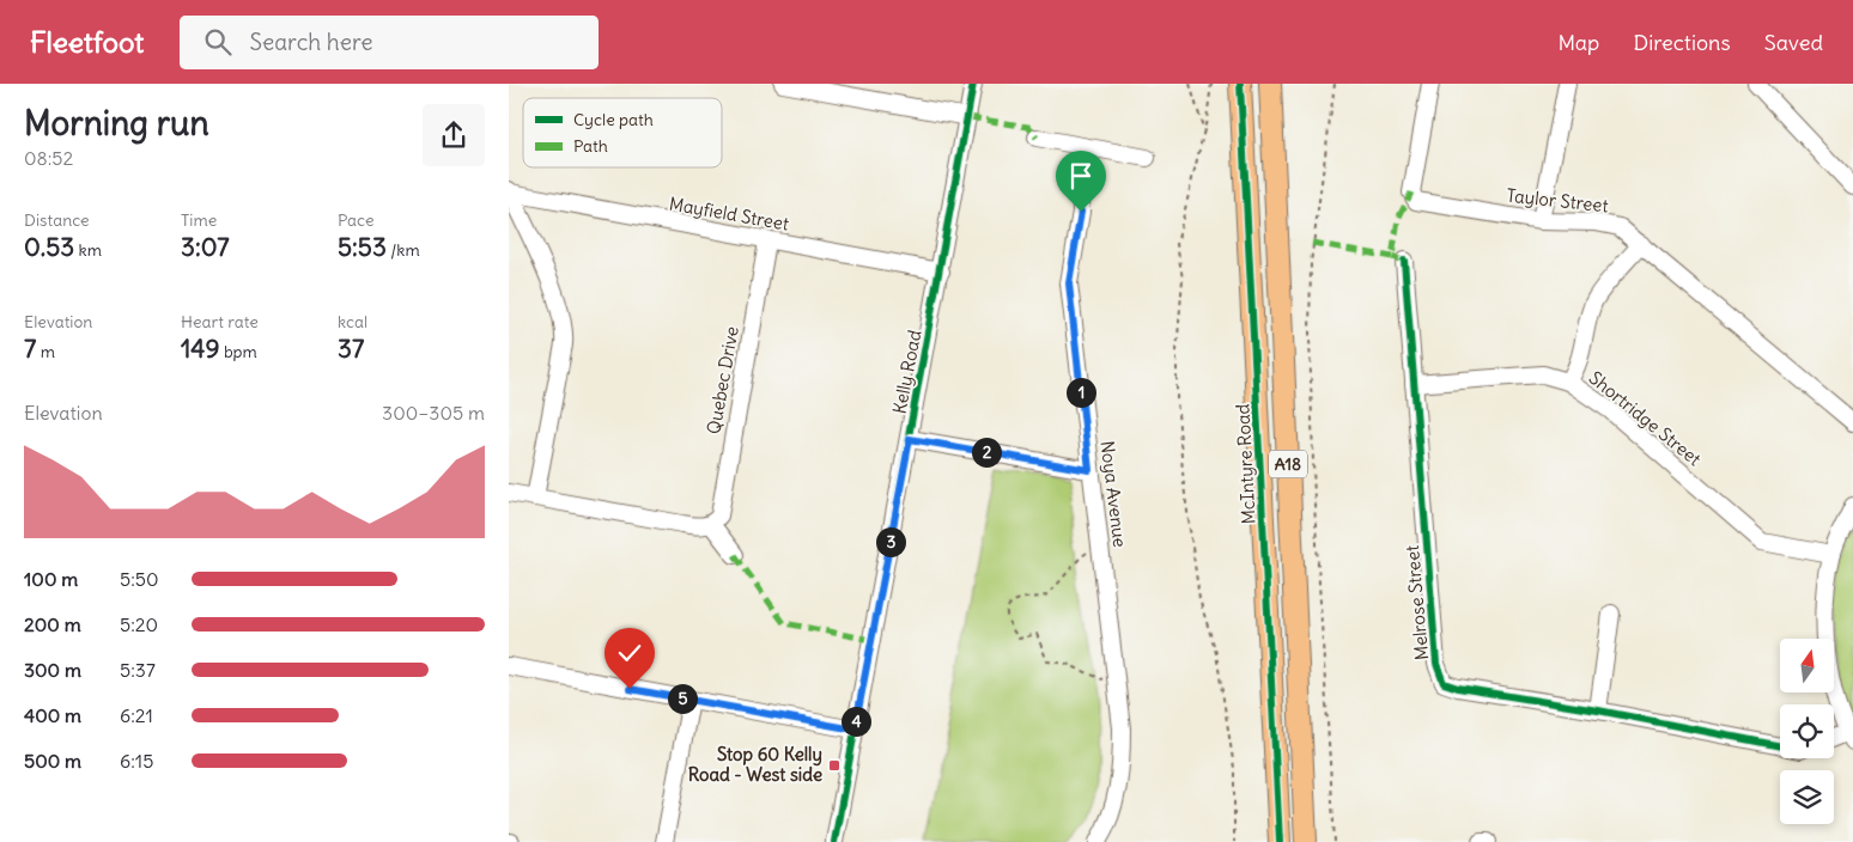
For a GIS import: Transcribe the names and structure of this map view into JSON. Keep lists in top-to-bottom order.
{
  "streets": {
    "main road": ["McIntyre Road", "A18"],
    "street": [
      "Taylor Street",
      "Mayfield Street",
      "Kelly Road",
      "Quebec Drive",
      "Shortridge Street",
      "Noya Avenue",
      "Melrose Street"
    ]
  },
  "crossings": [
    ["Mayfield Street", "Kelly Road"],
    ["Mayfield Street", "Quebec Drive"],
    ["Shortridge Street", "Melrose Street"]
  ],
  "places": {
    "transit": ["Stop 60 Kelly Road - West side"]
  },
  "legend": ["Cycle path", "Path"],
  "north": "top",
  "page": {
    "header": "Fleetfoot",
    "search": "Search here",
    "nav": ["Map", "Directions", "Saved"],
    "heading": ["Morning run", "08:52"],
    "stats": [
      ["Distance", "0.53 km"],
      ["Time", "3:07"],
      ["Pace", "5:53 /km"],
      ["Elevation", "7 m"],
      ["Heart rate", "149 bpm"],
      ["kcal", "37"]
    ],
    "pins": [
      "1",
      "2",
      "3",
      "5",
      "4"
    ],
    "chart": ["Elevation", "300–305 m"],
    "list": [
      {
        "name": "100 m",
        "note": "5:50"
      },
      {
        "name": "200 m",
        "note": "5:20"
      },
      {
        "name": "300 m",
        "note": "5:37"
      },
      {
        "name": "400 m",
        "note": "6:21"
      },
      {
        "name": "500 m",
        "note": "6:15"
      }
    ]
  }
}
